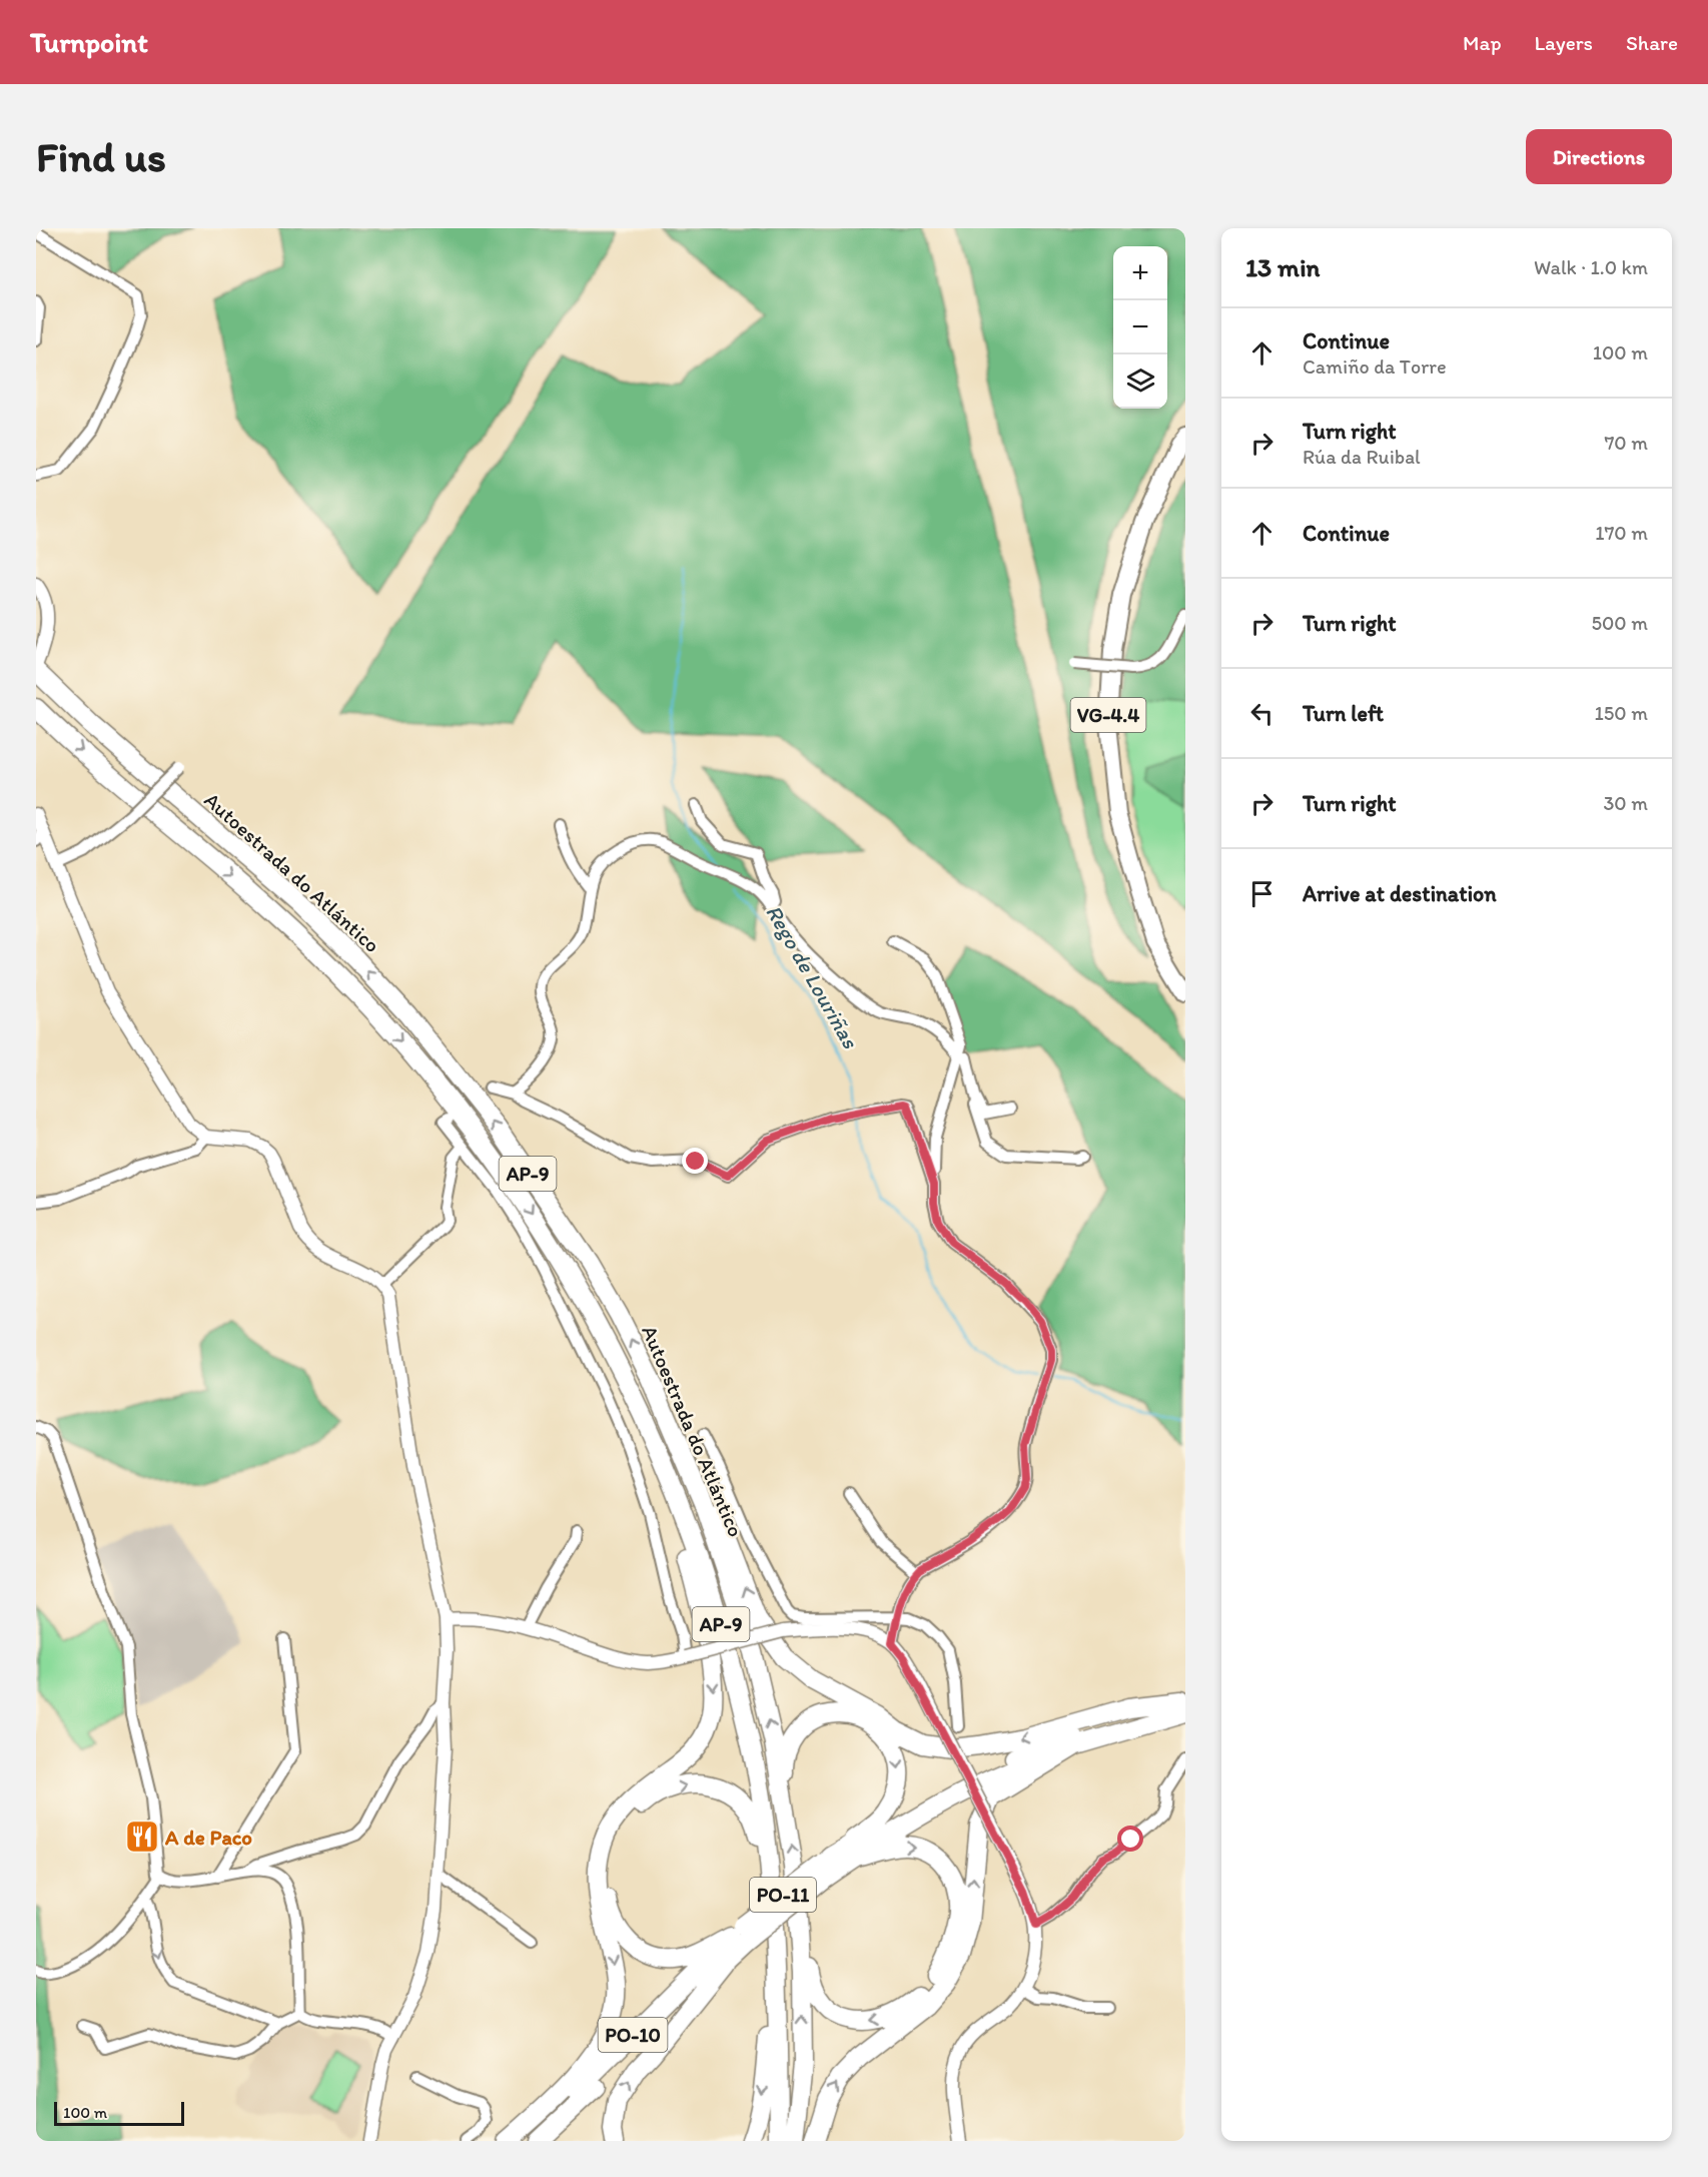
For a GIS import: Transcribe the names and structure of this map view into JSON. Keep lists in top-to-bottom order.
{
  "streets": {
    "highway": [
      "VG-4.4",
      "Autoestrada do Atlántico",
      "AP-9",
      "PO-11",
      "PO-10"
    ]
  },
  "crossings": [
    ["PO-11", "PO-10"]
  ],
  "water": ["Rego de Louriñas"],
  "places": {
    "restaurant": ["A de Paco"]
  },
  "scale_bar": "100 m",
  "page": {
    "header": "Turnpoint",
    "nav": ["Map", "Layers", "Share"],
    "buttons": "Directions",
    "title": "Find us",
    "heading": ["13 min", "Walk · 1.0 km"],
    "map_buttons": ["+", "−"],
    "list": [
      ["Continue", "Camiño da Torre", "100 m"],
      ["Turn right", "Rúa da Ruibal", "70 m"],
      ["Continue", "170 m"],
      ["Turn right", "500 m"],
      ["Turn left", "150 m"],
      ["Turn right", "30 m"],
      "Arrive at destination"
    ],
    "scale": "100 m"
  }
}
